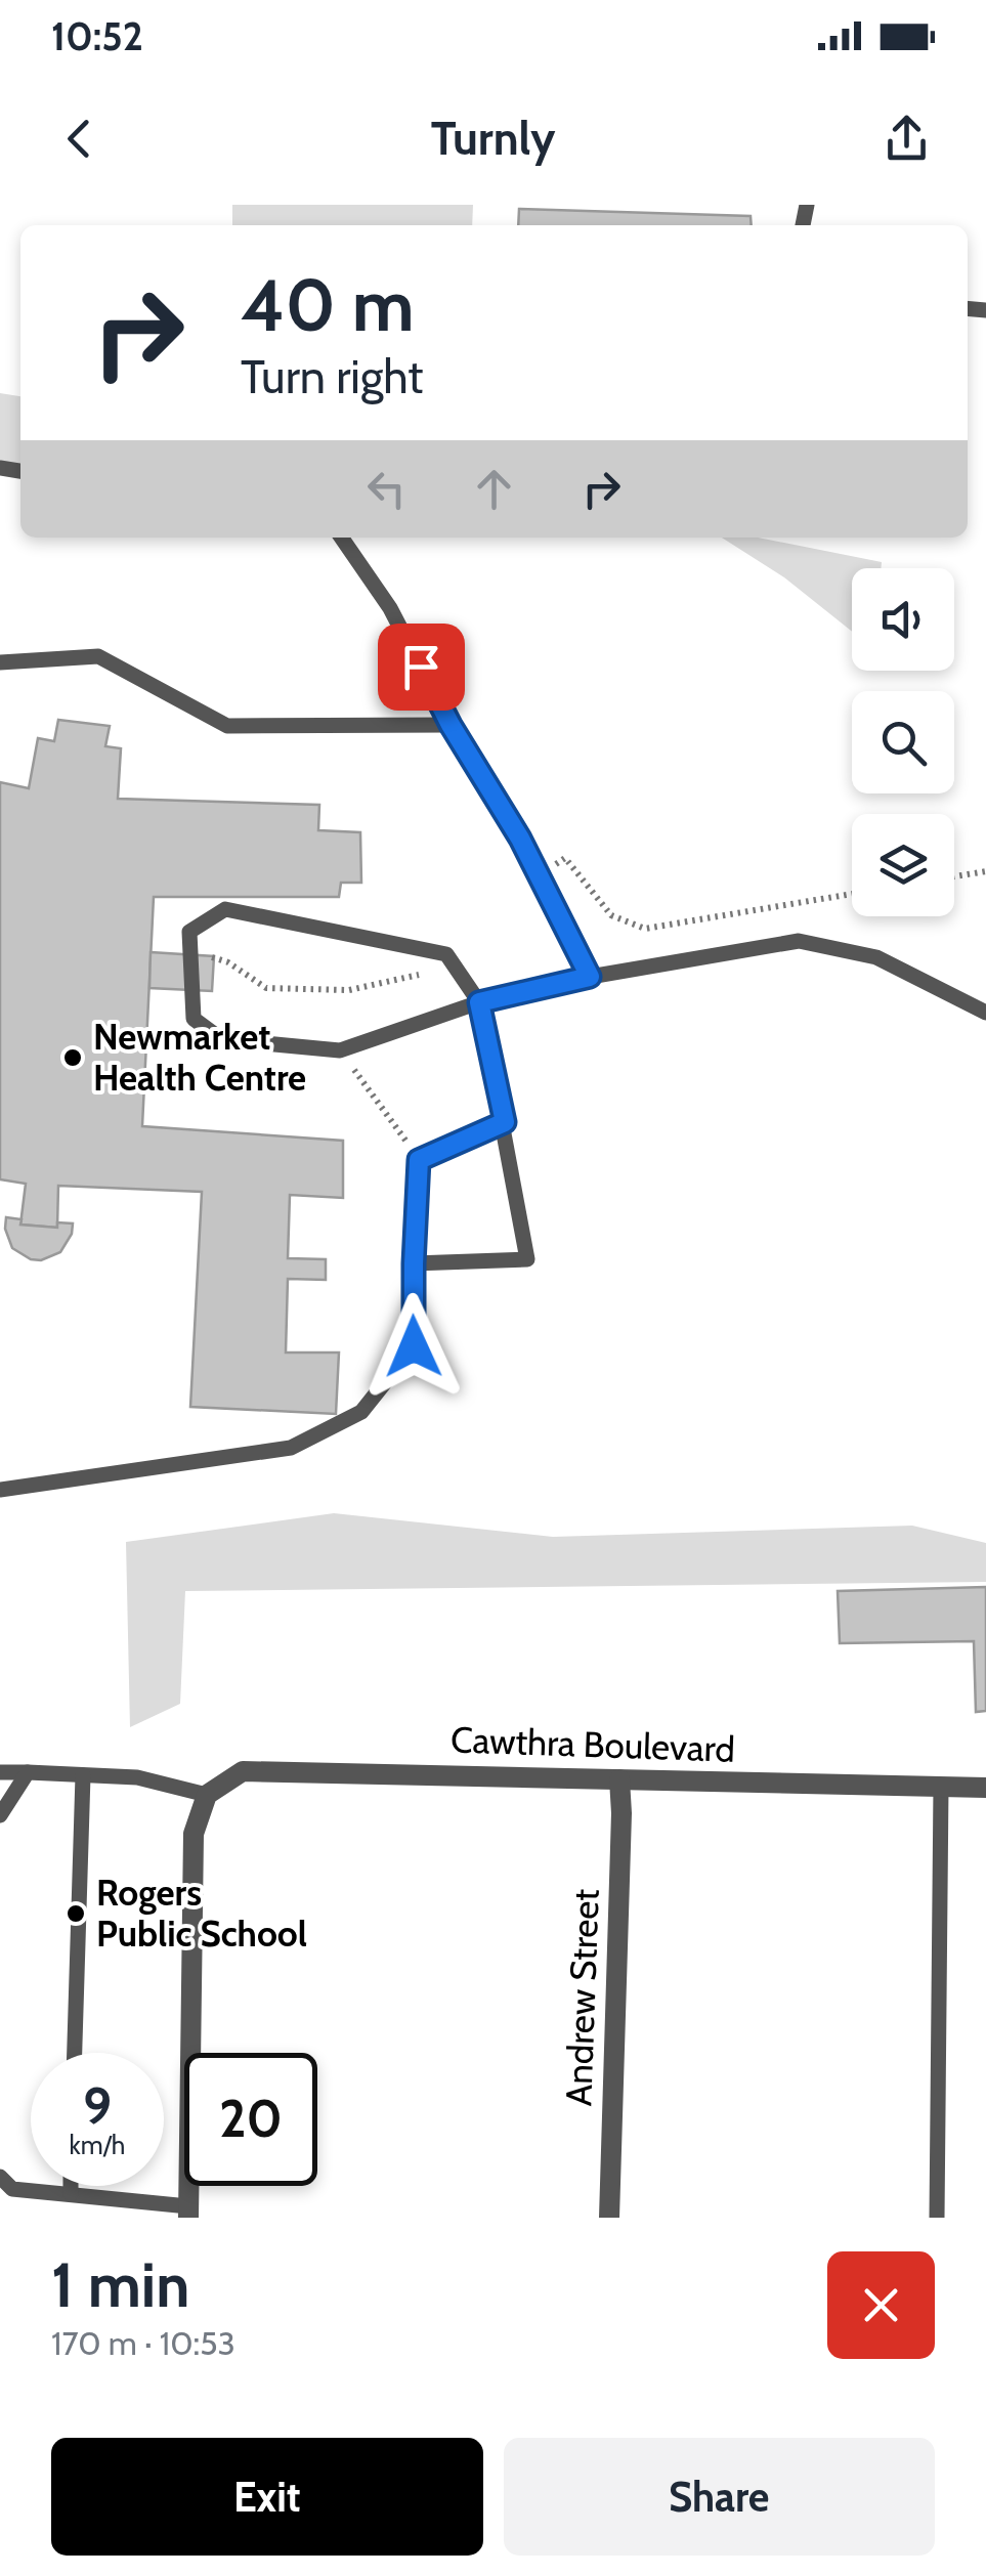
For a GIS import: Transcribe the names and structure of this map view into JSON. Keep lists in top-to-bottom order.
{
  "streets": {
    "street": ["Cawthra Boulevard", "Andrew Street"]
  },
  "crossings": [
    ["Cawthra Boulevard", "Andrew Street"]
  ],
  "places": ["Newmarket Health Centre", "Rogers Public School"],
  "page": {
    "status": "10:52",
    "header": "Turnly",
    "turn": ["40 m", "Turn right"],
    "speed": "9 km/h",
    "limit": "20",
    "heading": ["1 min", "170 m · 10:53"],
    "buttons": ["Exit", "Share"]
  }
}
